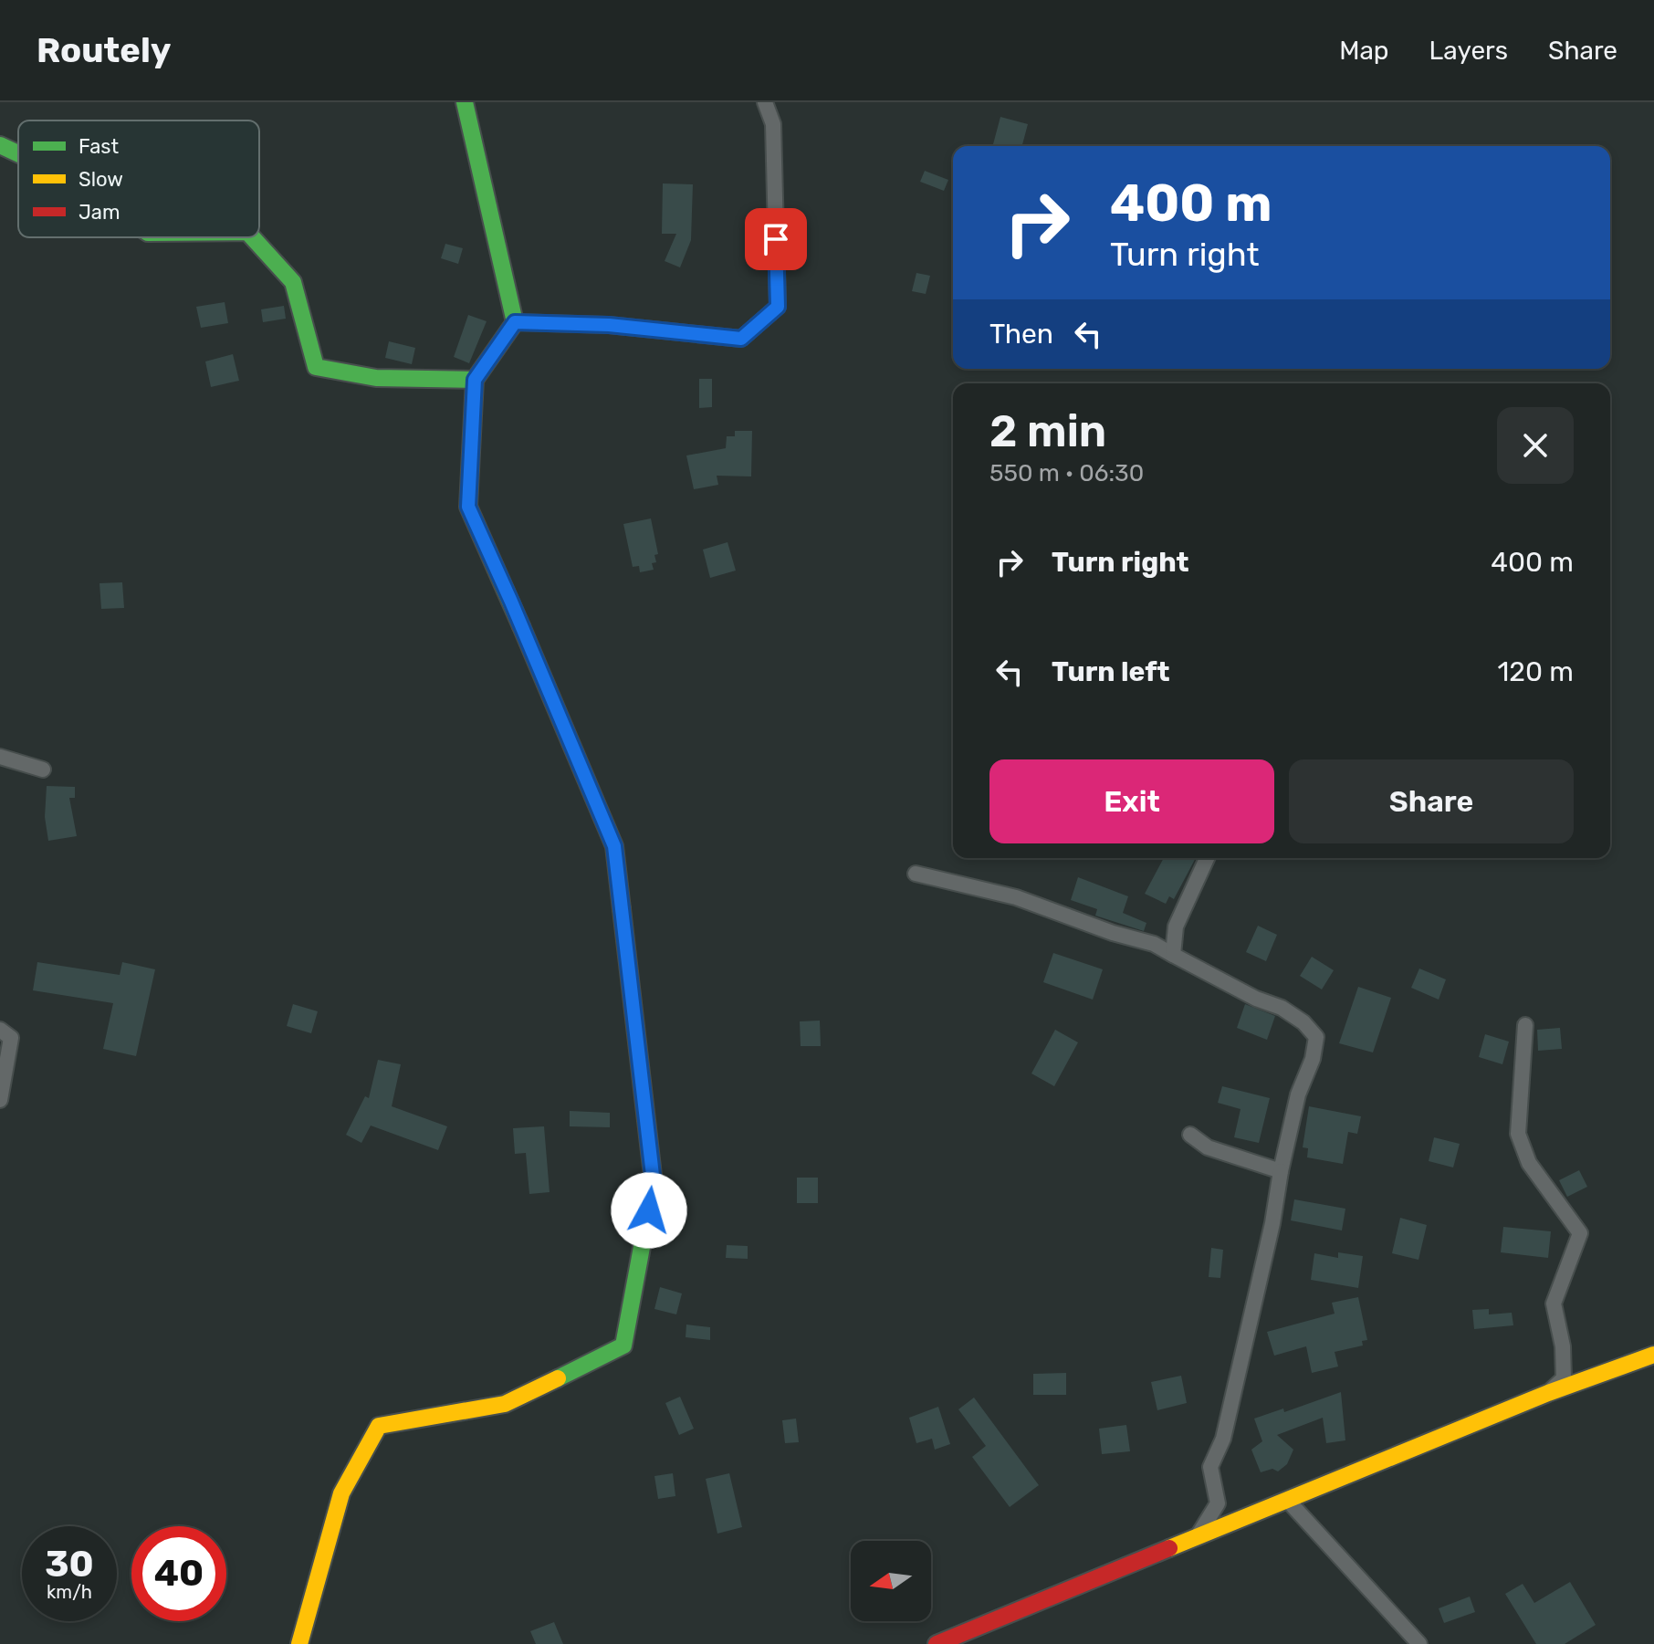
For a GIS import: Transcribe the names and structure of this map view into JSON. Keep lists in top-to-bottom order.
{
  "legend": ["Fast", "Slow", "Jam"],
  "north": "left",
  "page": {
    "header": "Routely",
    "nav": ["Map", "Layers", "Share"],
    "turn": ["400 m", "Turn right"],
    "then": "Then",
    "heading": ["2 min", "550 m · 06:30"],
    "list": [
      {
        "name": "Turn right",
        "value": "400 m"
      },
      {
        "name": "Turn left",
        "value": "120 m"
      }
    ],
    "buttons": ["Exit", "Share"],
    "speed": "30 km/h",
    "limit": "40"
  }
}
